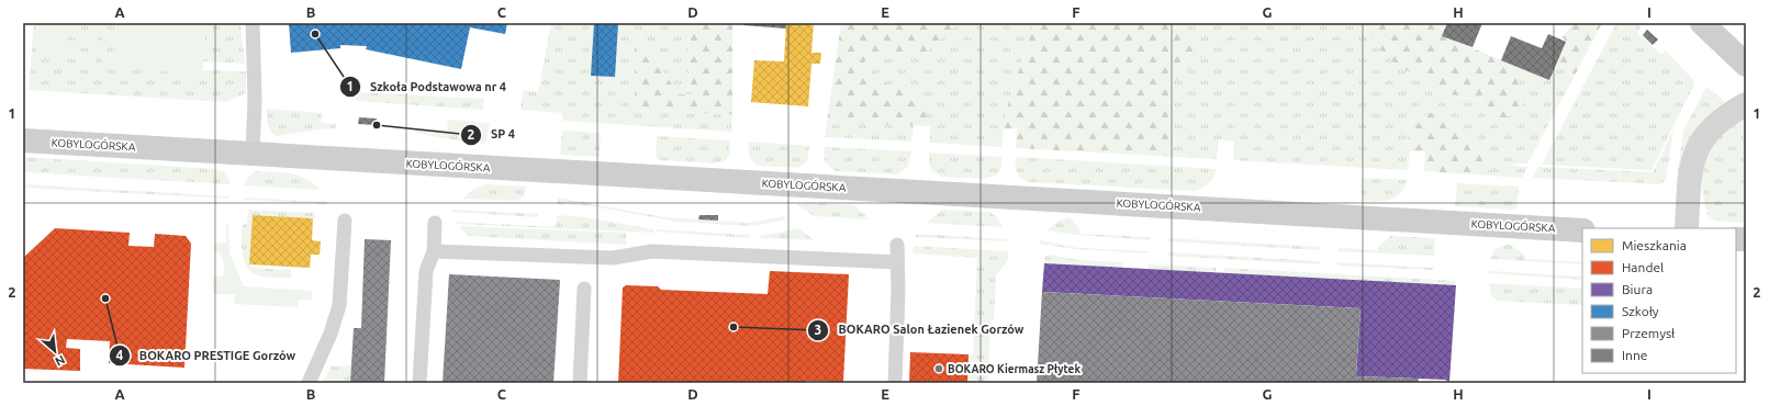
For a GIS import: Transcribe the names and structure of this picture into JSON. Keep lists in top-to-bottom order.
{
  "streets": {
    "street": ["KOBYLOGÓRSKA"]
  },
  "places": [
    "Szkoła Podstawowa nr 4",
    "SP 4",
    "BOKARO PRESTIGE Gorzów",
    "BOKARO Salon Łazienek Gorzów",
    "BOKARO Kiermasz Płytek"
  ],
  "legend": [
    "Mieszkania",
    "Handel",
    "Biura",
    "Szkoły",
    "Przemysł",
    "Inne"
  ],
  "north": "bottom right",
  "grid": {
    "columns": [
      "A",
      "B",
      "C",
      "D",
      "E",
      "F",
      "G",
      "H",
      "I"
    ],
    "rows": ["1", "2"]
  }
}
